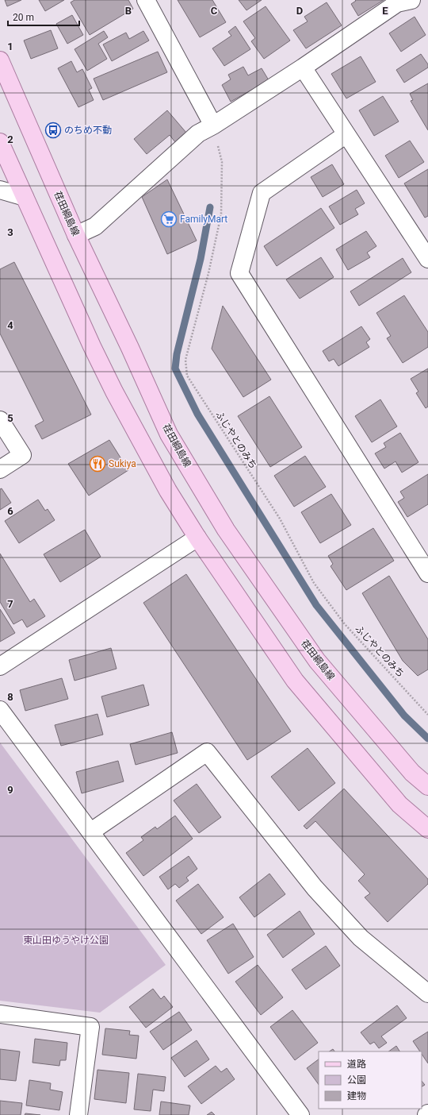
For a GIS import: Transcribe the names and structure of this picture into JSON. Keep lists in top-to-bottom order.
{
  "streets": {
    "main road": ["荏田綱島線"],
    "path": ["ふじやとのみち"]
  },
  "parks": ["東山田ゆうやけ公園"],
  "places": {
    "bus stop": ["のちめ不動"],
    "supermarket": ["FamilyMart"],
    "restaurant": ["Sukiya"]
  },
  "legend": ["道路", "公園", "建物"],
  "scale_bar": "20 m",
  "grid": {
    "columns": [
      "B",
      "C",
      "D",
      "E"
    ],
    "rows": [
      "1",
      "2",
      "3",
      "4",
      "5",
      "6",
      "7",
      "8",
      "9"
    ]
  }
}
